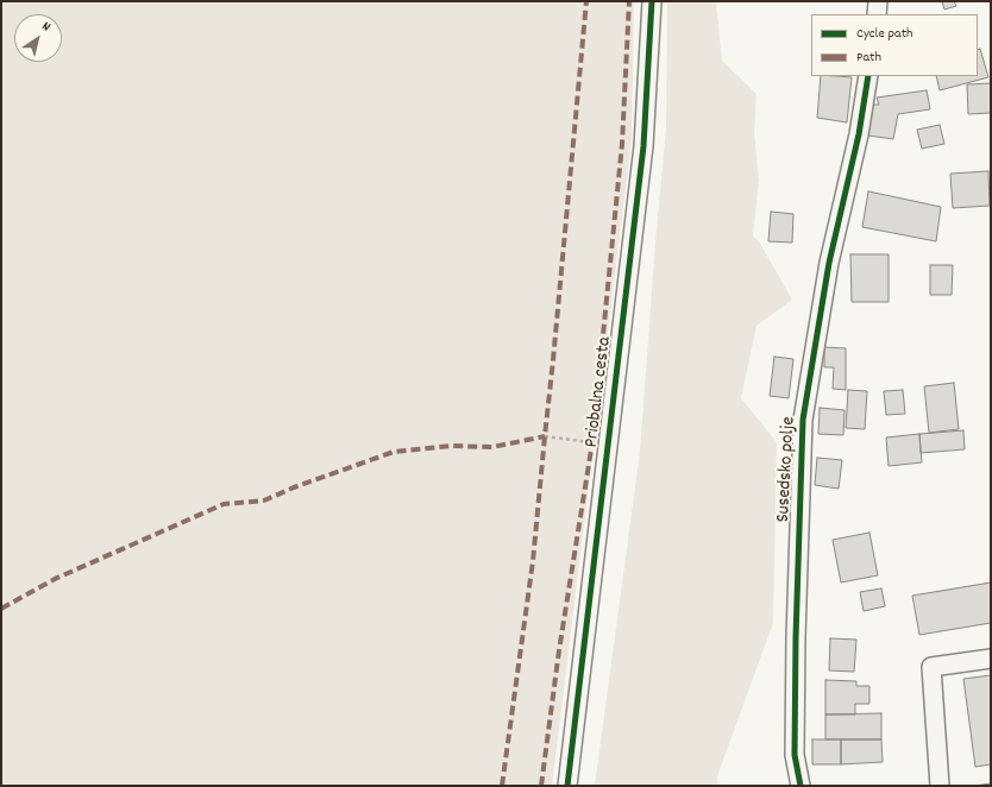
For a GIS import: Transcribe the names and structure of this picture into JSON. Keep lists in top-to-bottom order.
{
  "streets": {
    "street": ["Priobalna cesta", "Susedsko polje"]
  },
  "legend": ["Cycle path", "Path"],
  "north": "top right"
}
